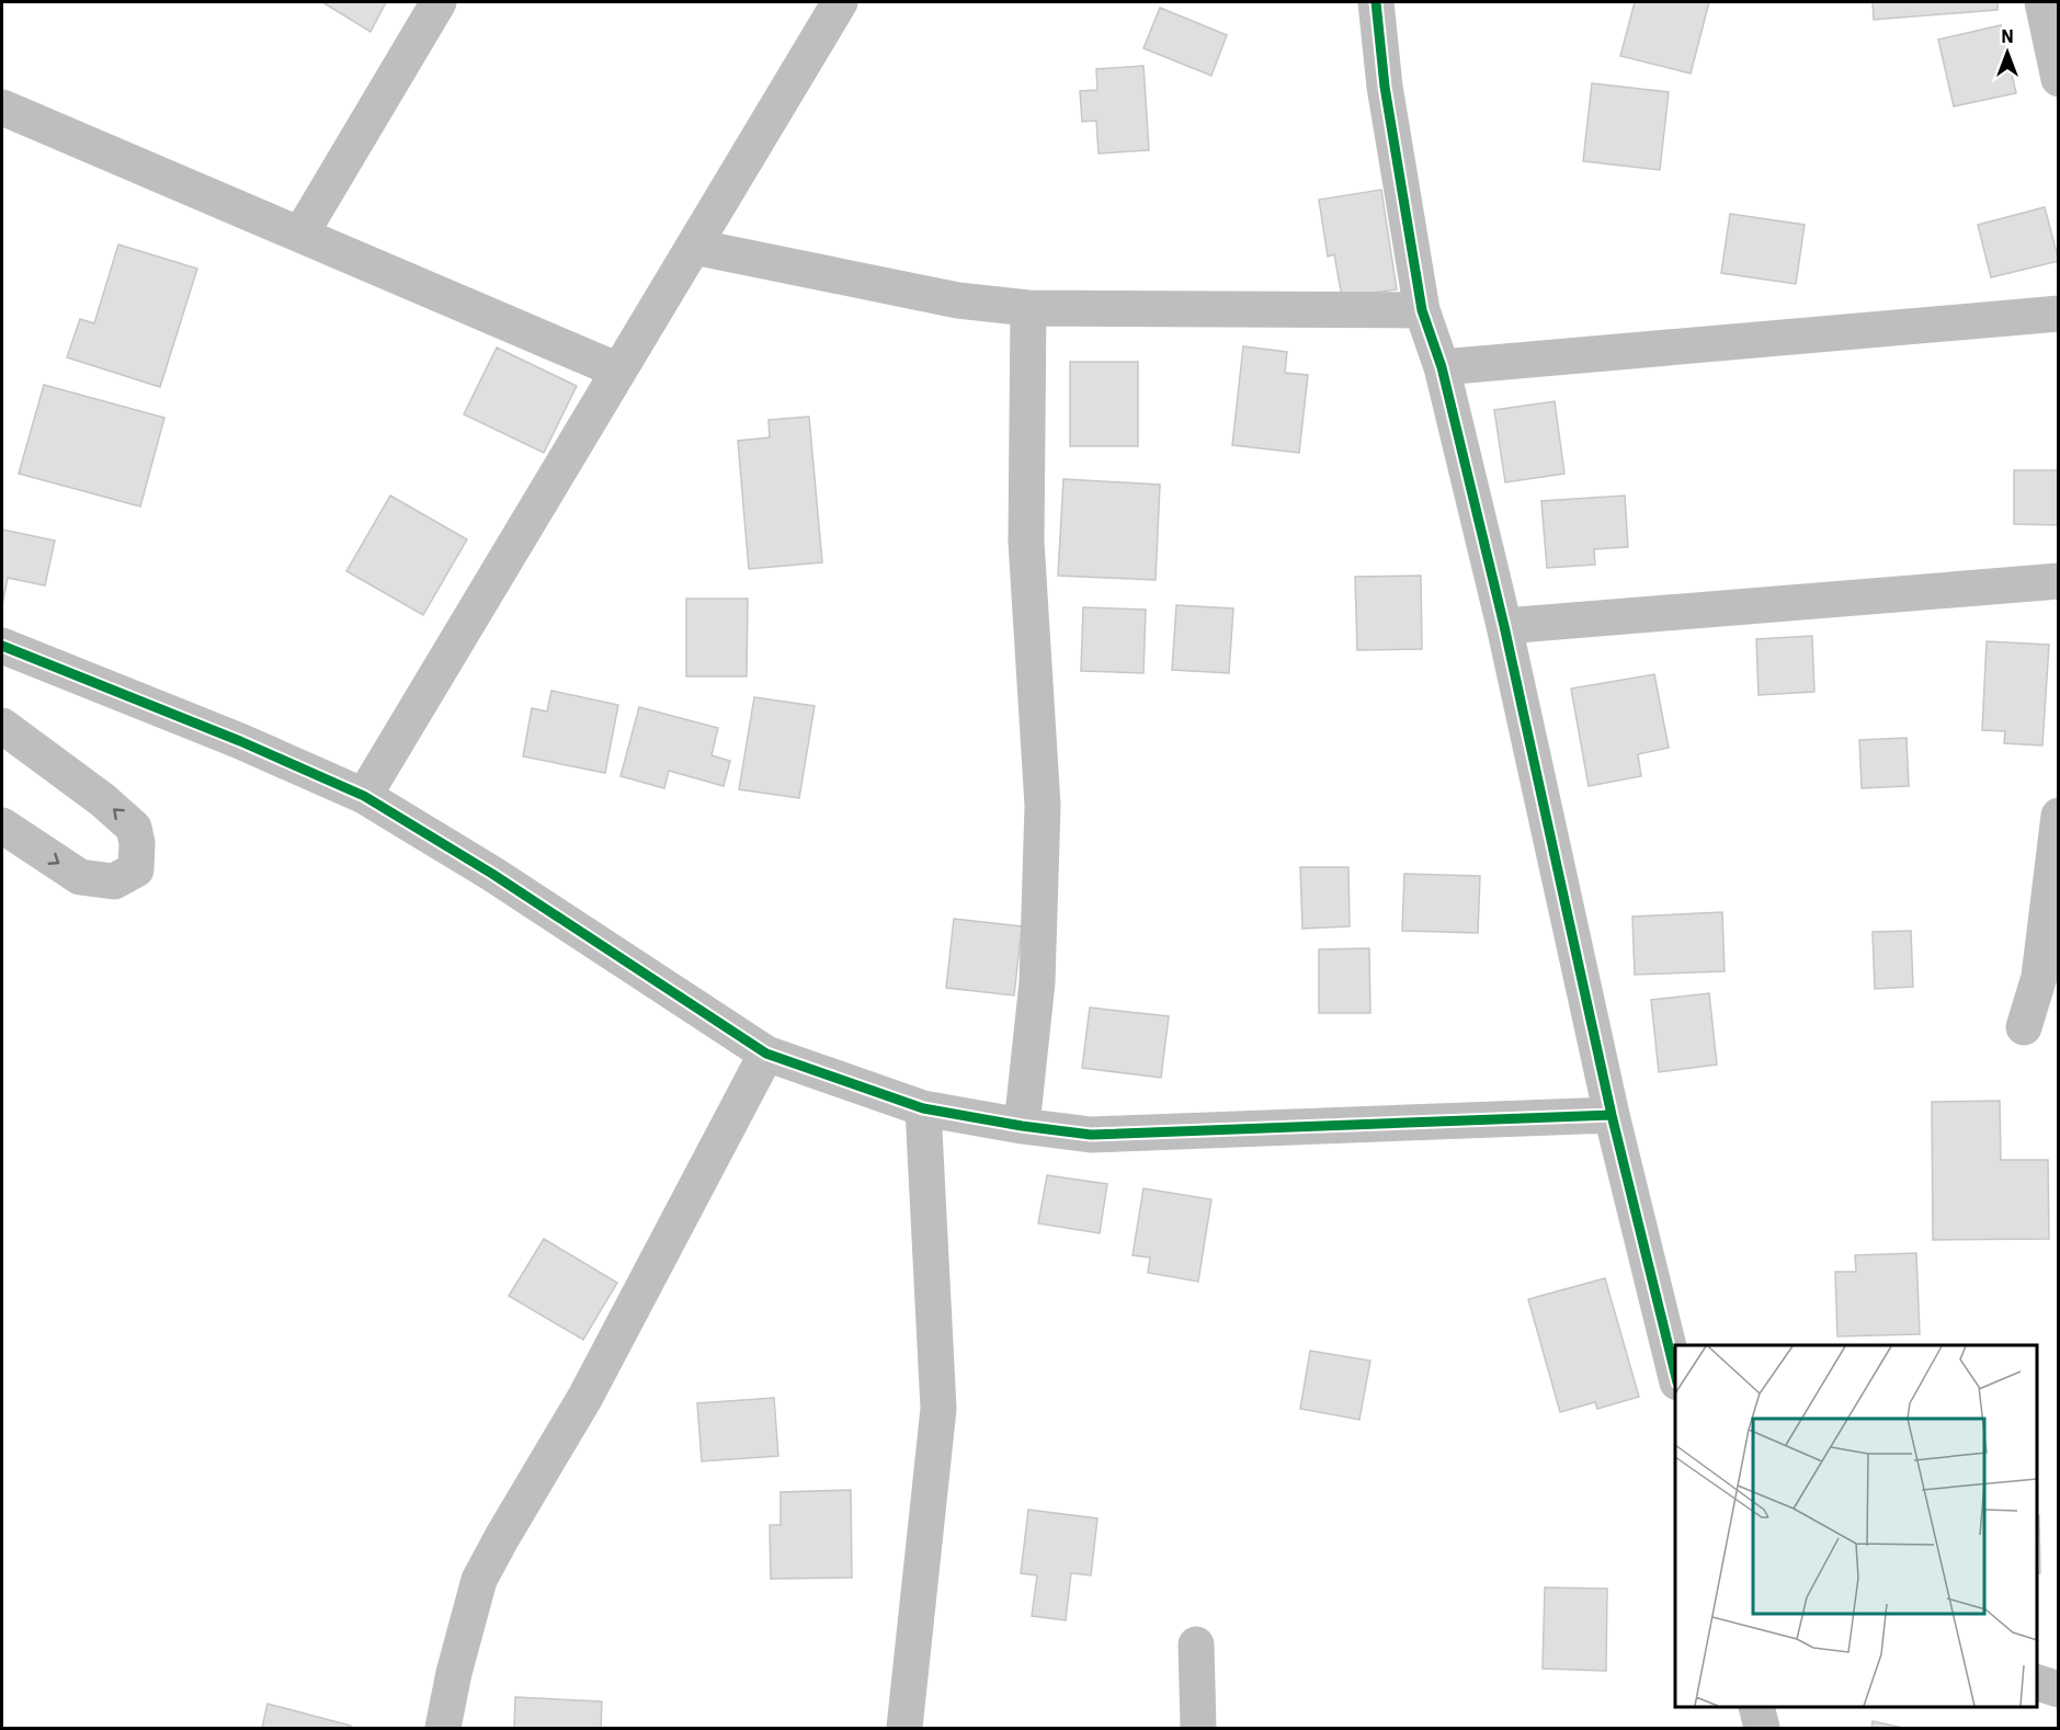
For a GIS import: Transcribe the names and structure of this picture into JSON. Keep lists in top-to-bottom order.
{
  "north": "top"
}
